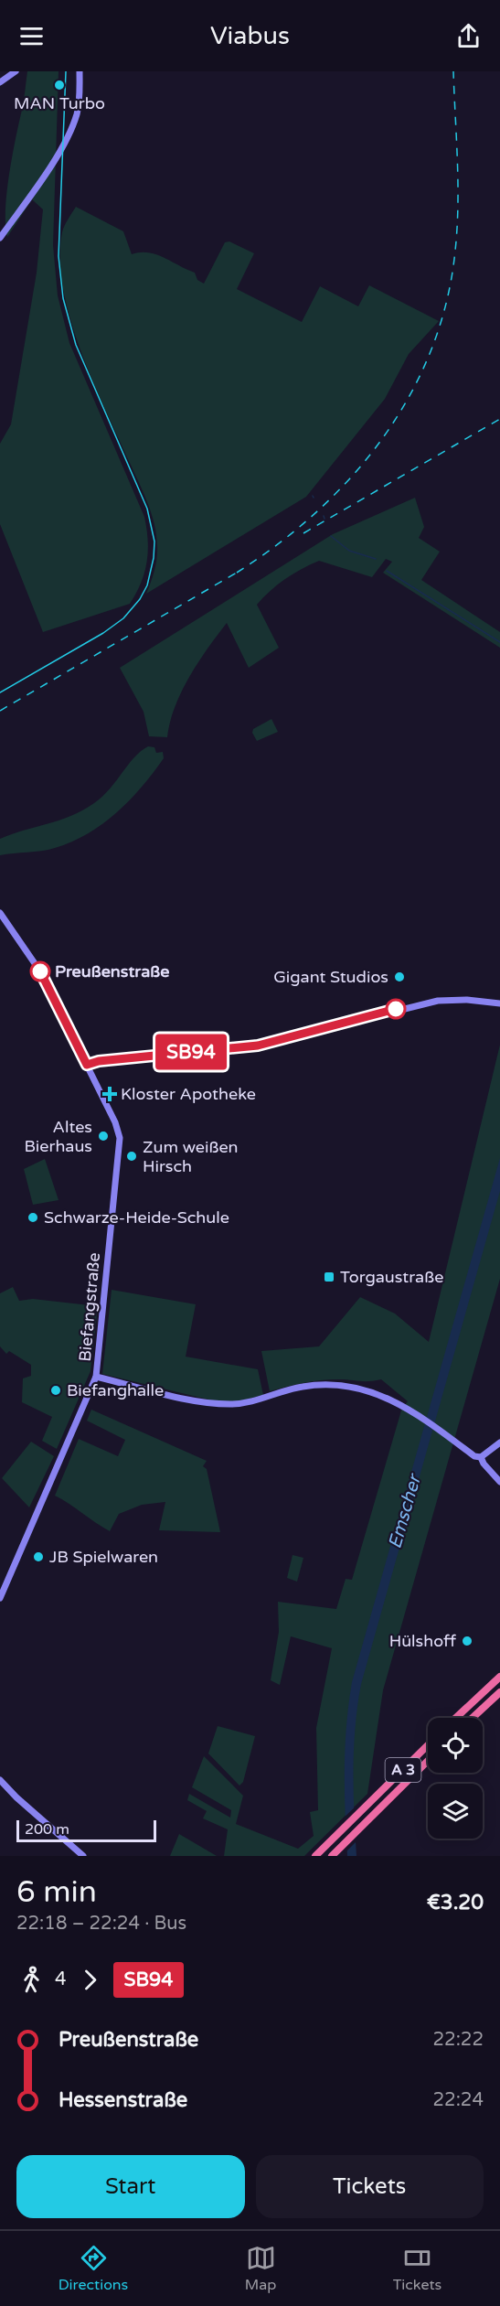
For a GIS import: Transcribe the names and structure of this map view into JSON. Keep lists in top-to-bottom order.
{
  "streets": {
    "highway": ["A 3"],
    "main road": ["Biefangstraße"]
  },
  "water": ["Emscher"],
  "places": {
    "other": [
      "MAN Turbo",
      "Preußenstraße",
      "Gigant Studios",
      "Altes Bierhaus",
      "Zum weißen Hirsch",
      "Schwarze-Heide-Schule",
      "Biefanghalle",
      "JB Spielwaren",
      "Hülshoff"
    ],
    "health": ["Kloster Apotheke"],
    "transit": ["Torgaustraße"]
  },
  "lines": ["bus line SB94"],
  "scale_bar": "200 m",
  "page": {
    "header": "Viabus",
    "on_map": "SB94",
    "scale": "200 m",
    "heading": ["6 min", "22:18 – 22:24 · Bus", "€3.20"],
    "legs": ["4", "SB94"],
    "list": [
      {
        "name": "Preußenstraße",
        "value": "22:22"
      },
      {
        "name": "Hessenstraße",
        "value": "22:24"
      }
    ],
    "buttons": ["Start", "Tickets"],
    "tabs": ["Directions", "Map", "Tickets"]
  }
}
